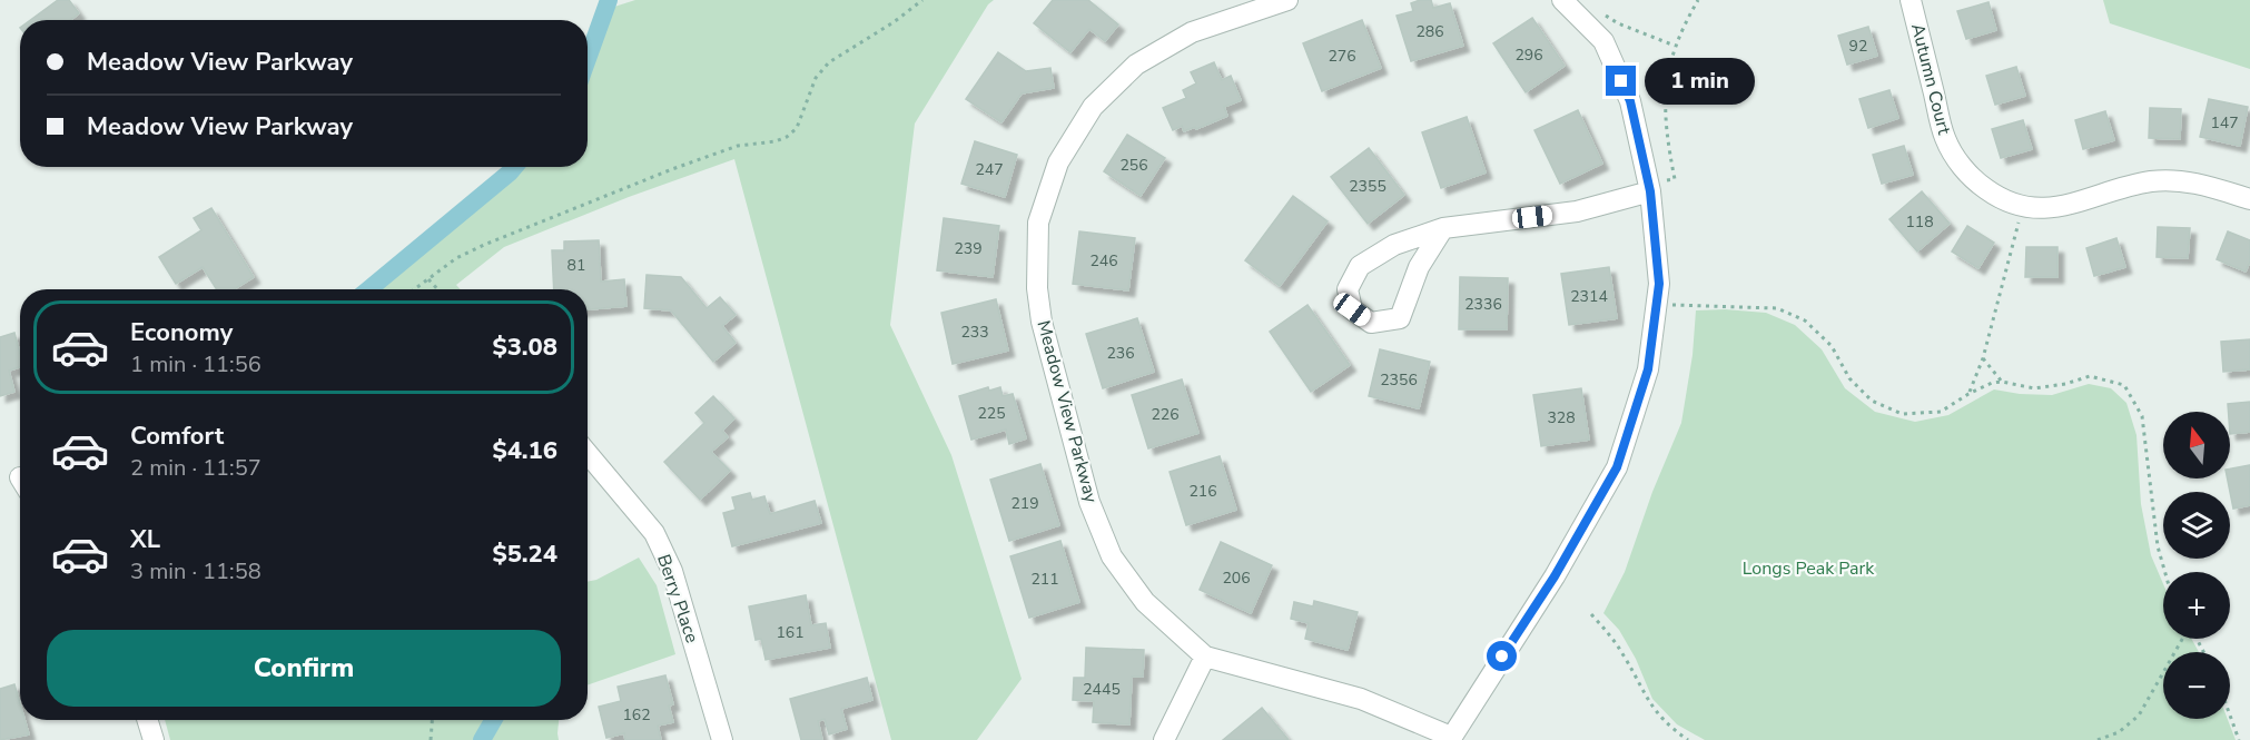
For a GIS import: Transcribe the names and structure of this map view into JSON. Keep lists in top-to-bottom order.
{
  "streets": {
    "street": ["Autumn Court", "Meadow View Parkway", "Berry Place"]
  },
  "parks": ["Longs Peak Park"],
  "house_numbers": [
    "286",
    "92",
    "296",
    "276",
    "147",
    "256",
    "247",
    "2355",
    "118",
    "239",
    "246",
    "81",
    "2314",
    "2336",
    "233",
    "236",
    "2356",
    "225",
    "226",
    "328",
    "216",
    "219",
    "206",
    "211",
    "161",
    "2445",
    "162"
  ],
  "north": "top",
  "page": {
    "banner": ["Meadow View Parkway", "Meadow View Parkway"],
    "bubble": "1 min",
    "list": [
      {
        "name": "Economy",
        "note": "1 min · 11:56",
        "value": "$3.08"
      },
      {
        "name": "Comfort",
        "note": "2 min · 11:57",
        "value": "$4.16"
      },
      {
        "name": "XL",
        "note": "3 min · 11:58",
        "value": "$5.24"
      }
    ],
    "map_buttons": ["+", "−"],
    "buttons": "Confirm"
  }
}
